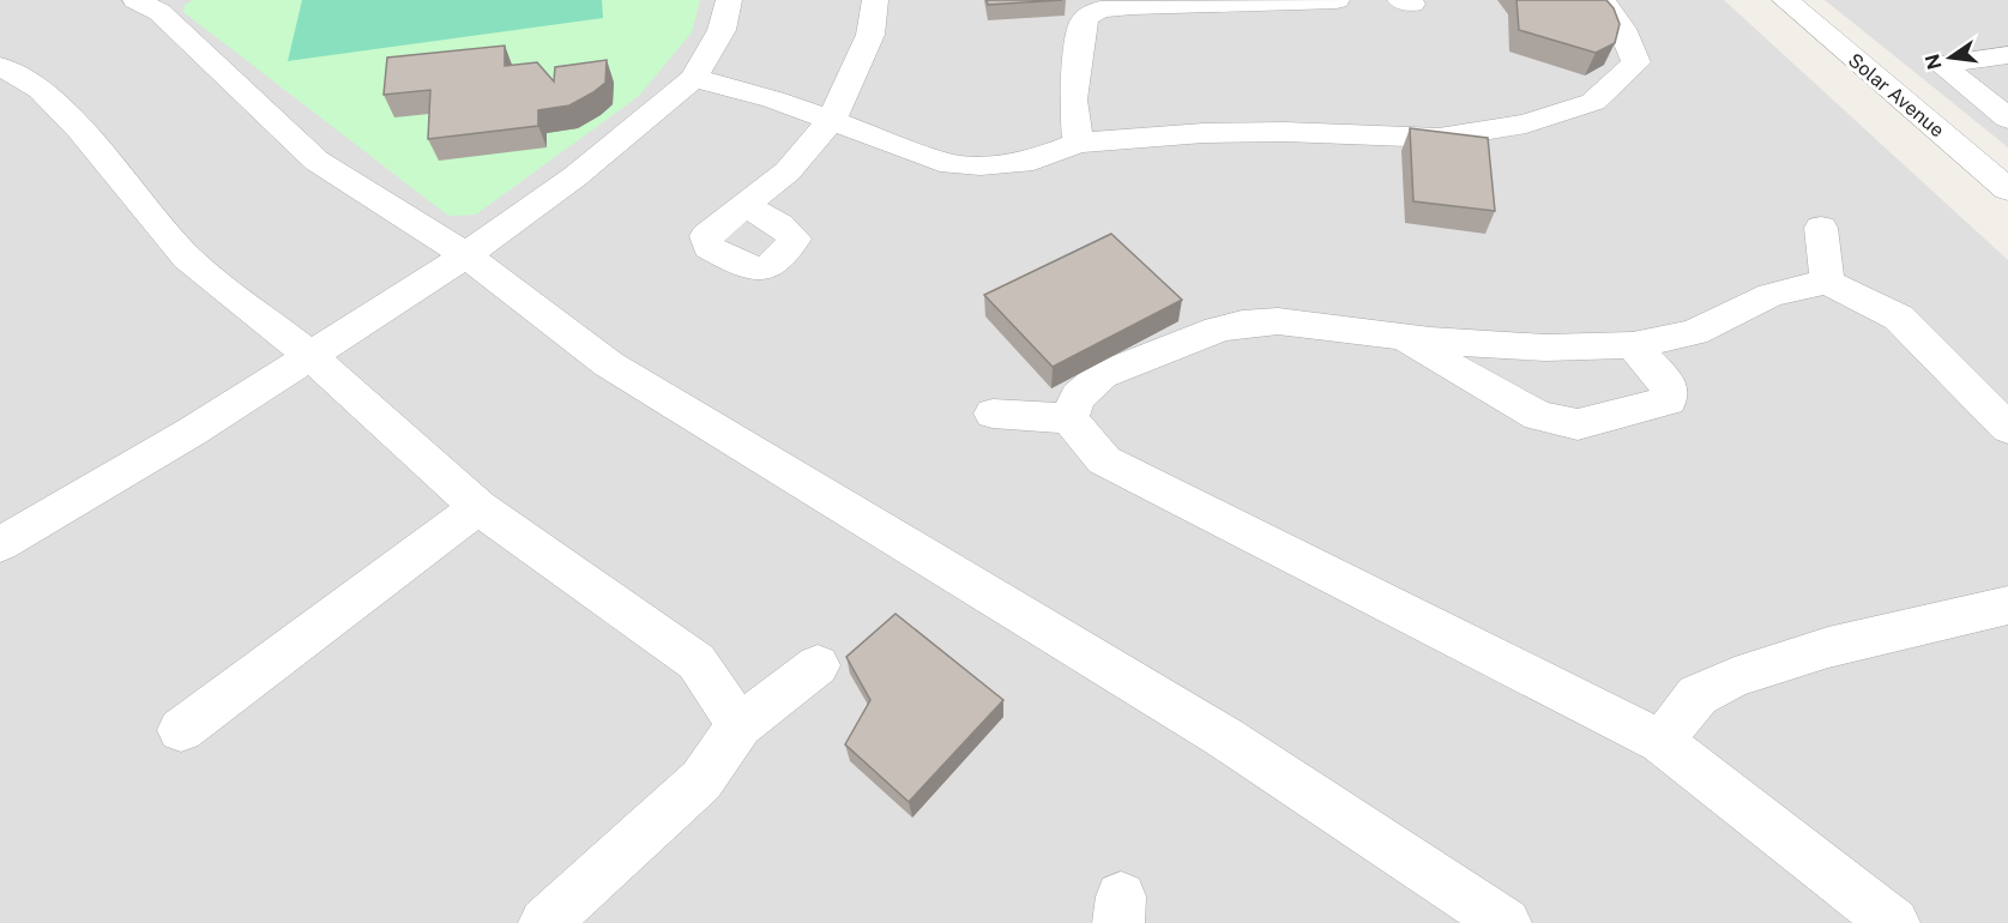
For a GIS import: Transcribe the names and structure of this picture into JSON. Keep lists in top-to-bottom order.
{
  "streets": {
    "street": ["Solar Avenue"]
  },
  "north": "left"
}
